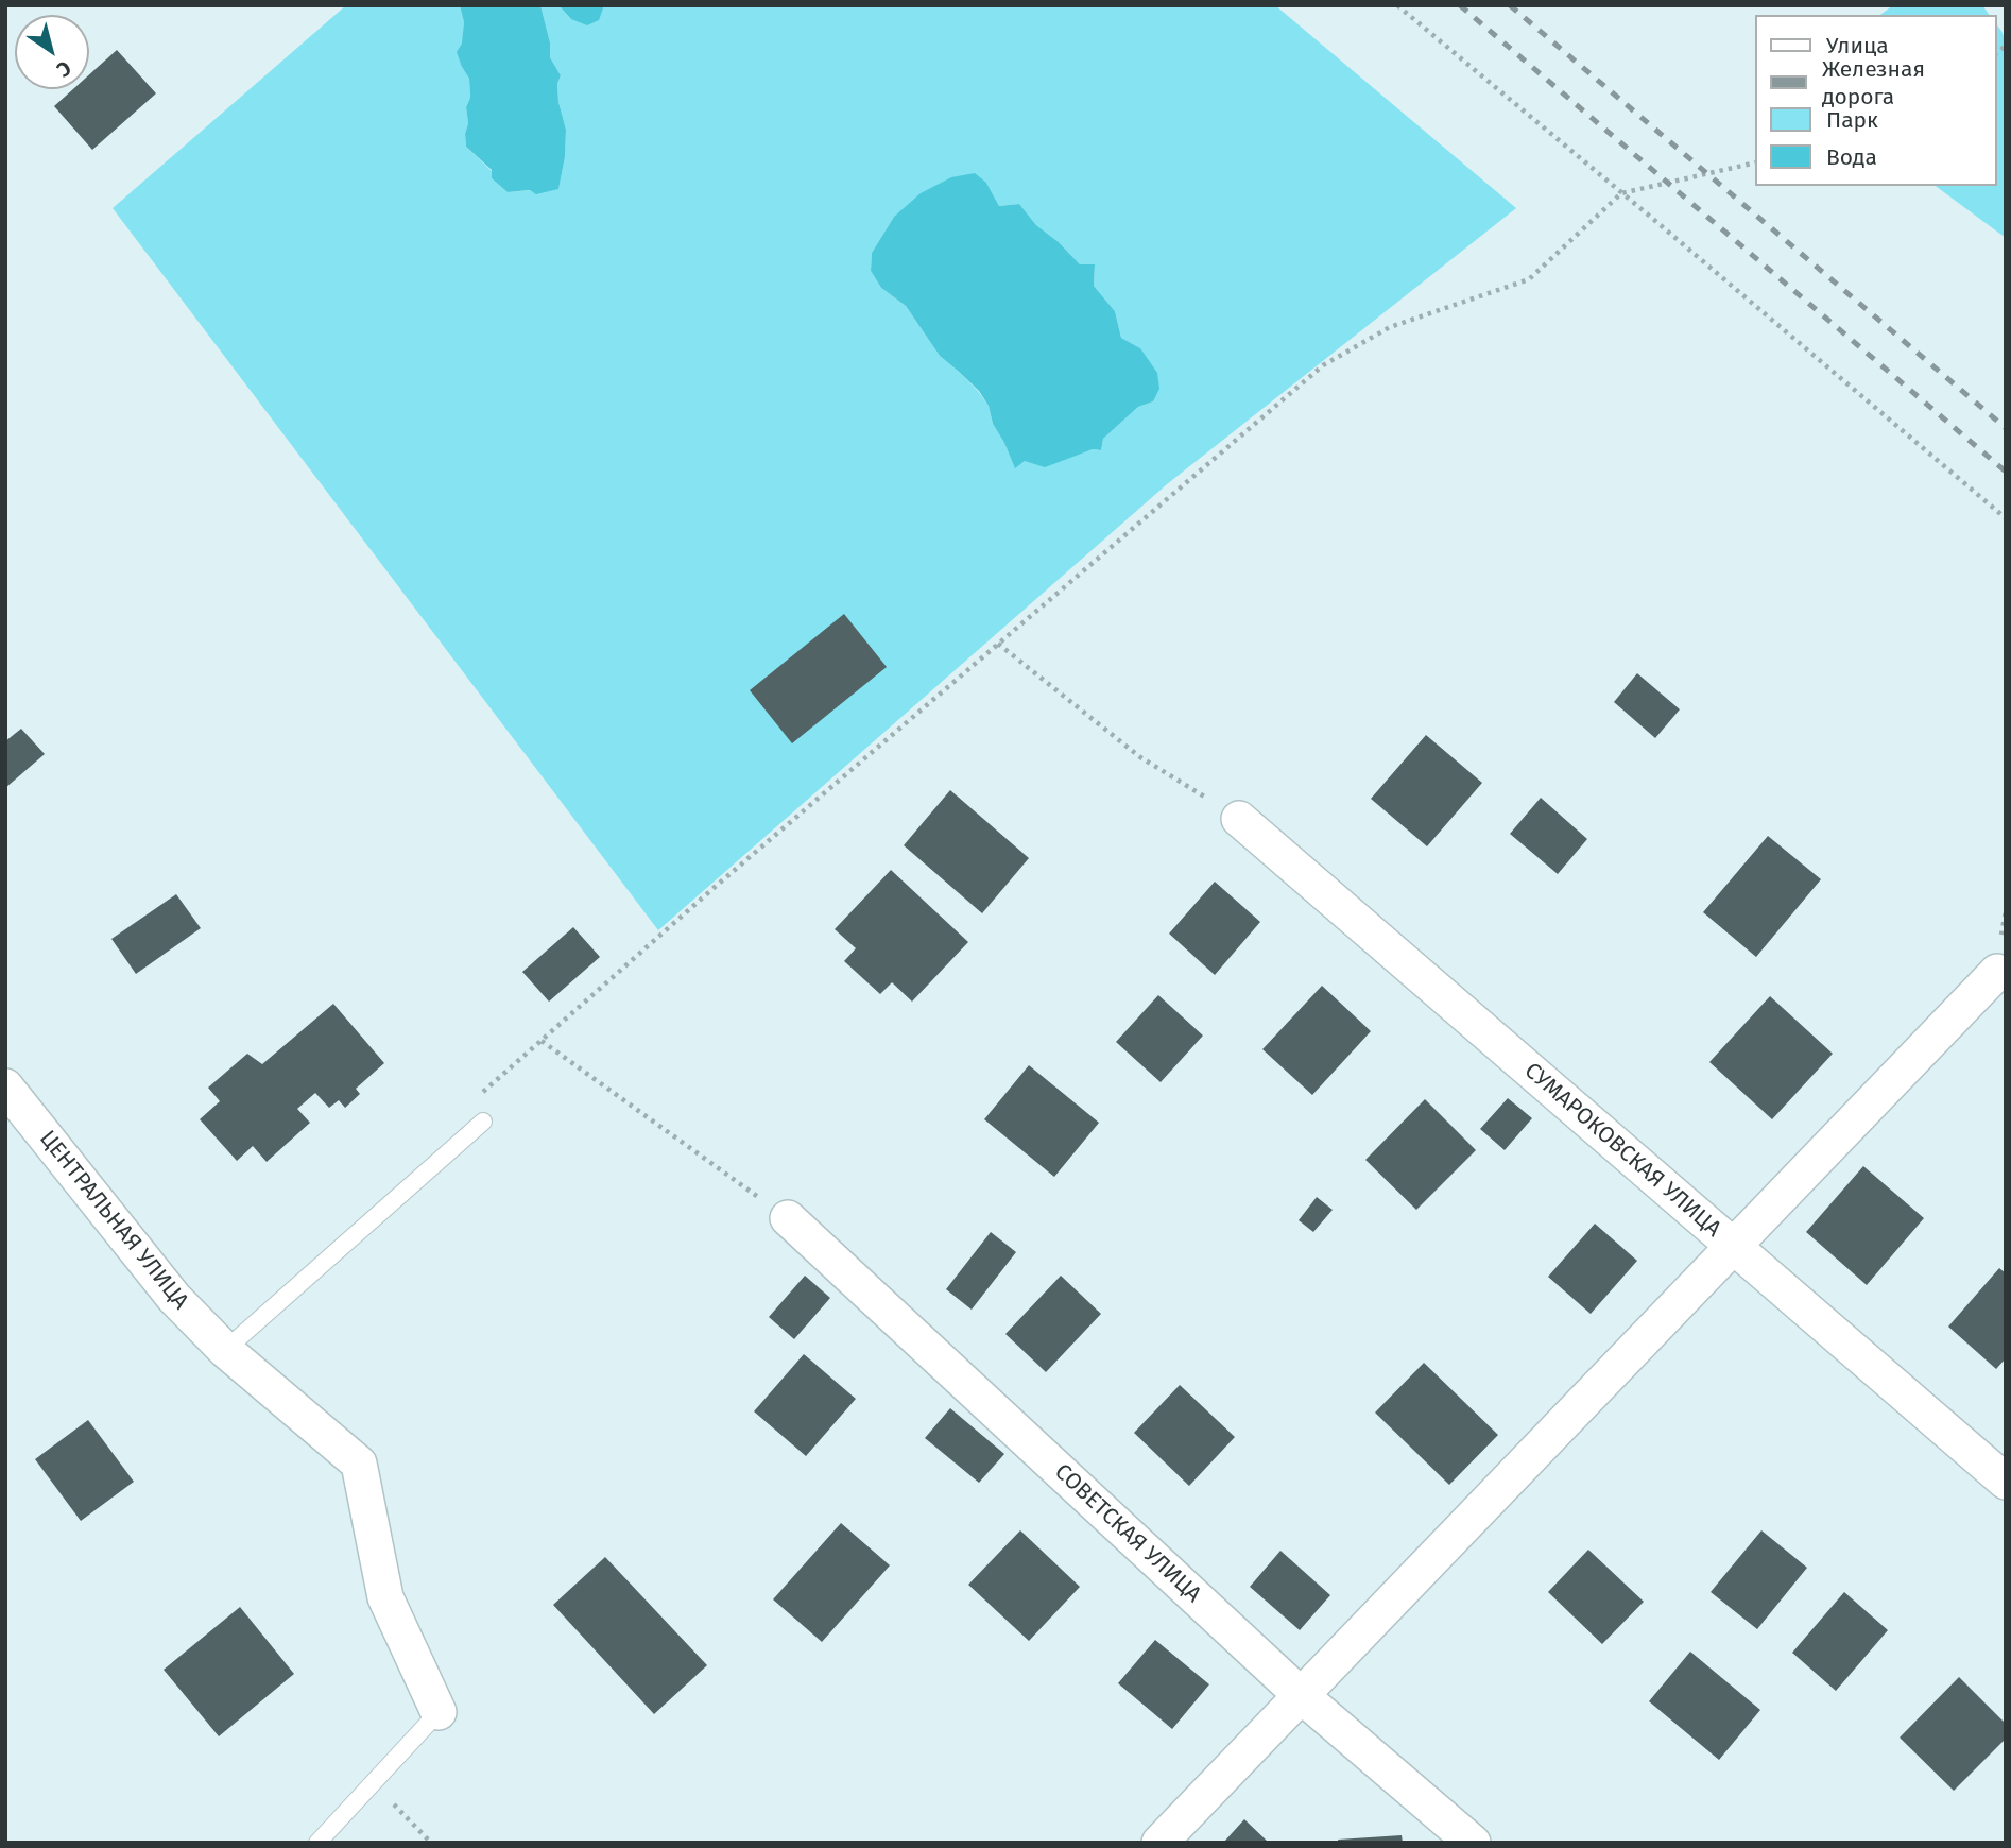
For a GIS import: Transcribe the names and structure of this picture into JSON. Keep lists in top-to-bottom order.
{
  "streets": {
    "street": ["СУМАРОКОВСКАЯ УЛИЦА", "ЦЕНТРАЛЬНАЯ УЛИЦА", "СОВЕТСКАЯ УЛИЦА"]
  },
  "legend": [
    "Улица",
    "Железная дорога",
    "Парк",
    "Вода"
  ],
  "north": "bottom right"
}
